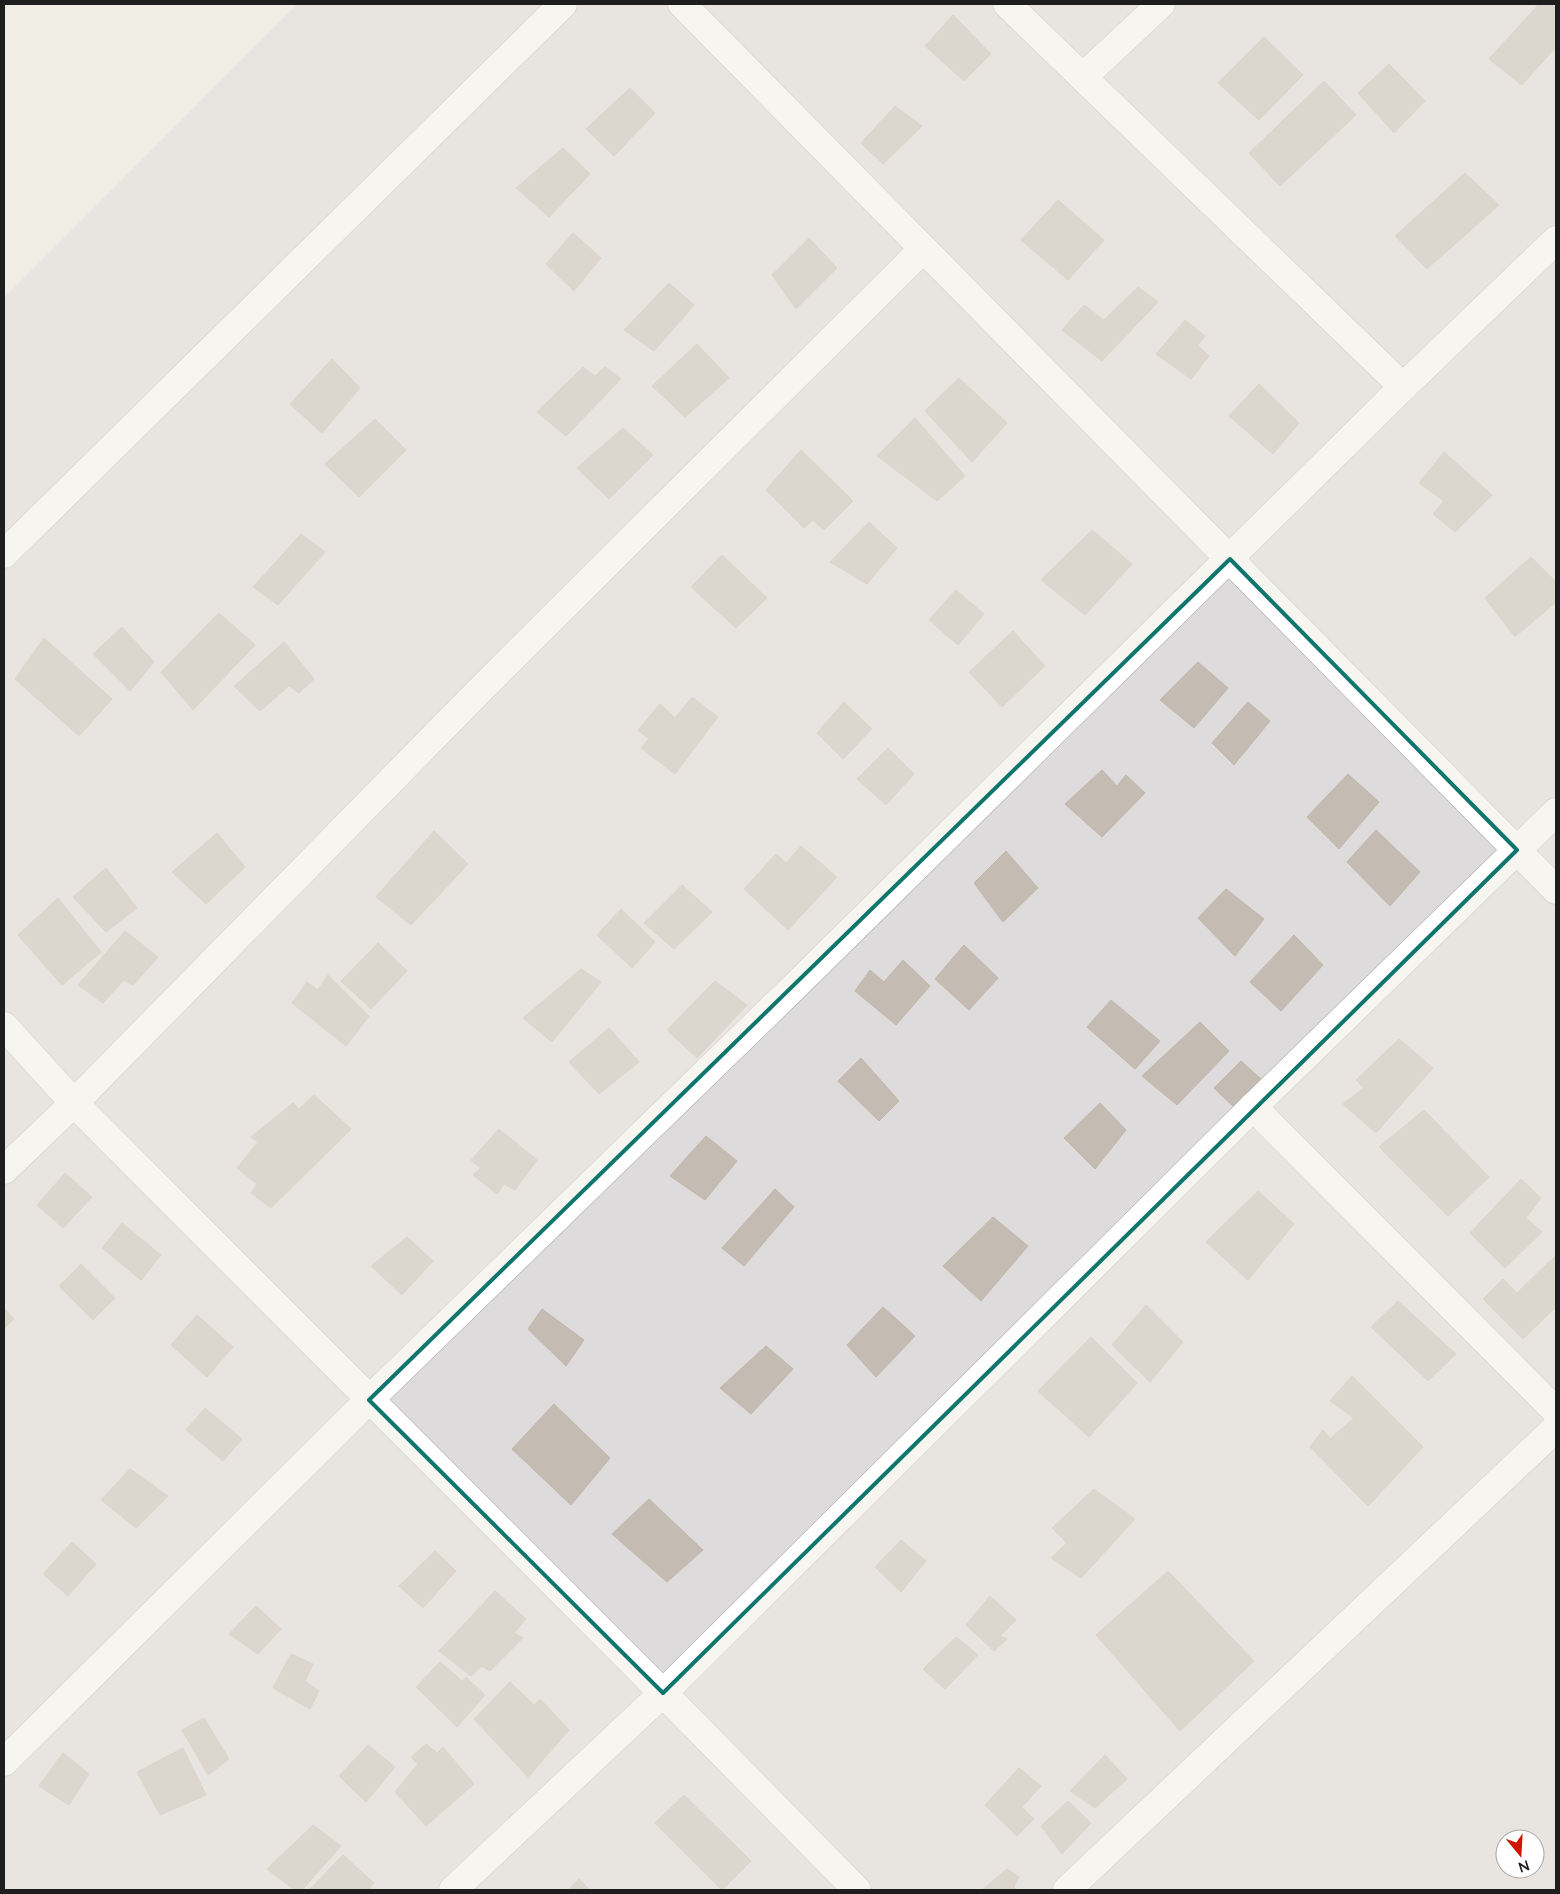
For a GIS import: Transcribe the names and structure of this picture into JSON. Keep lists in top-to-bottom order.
{
  "north": "bottom"
}
